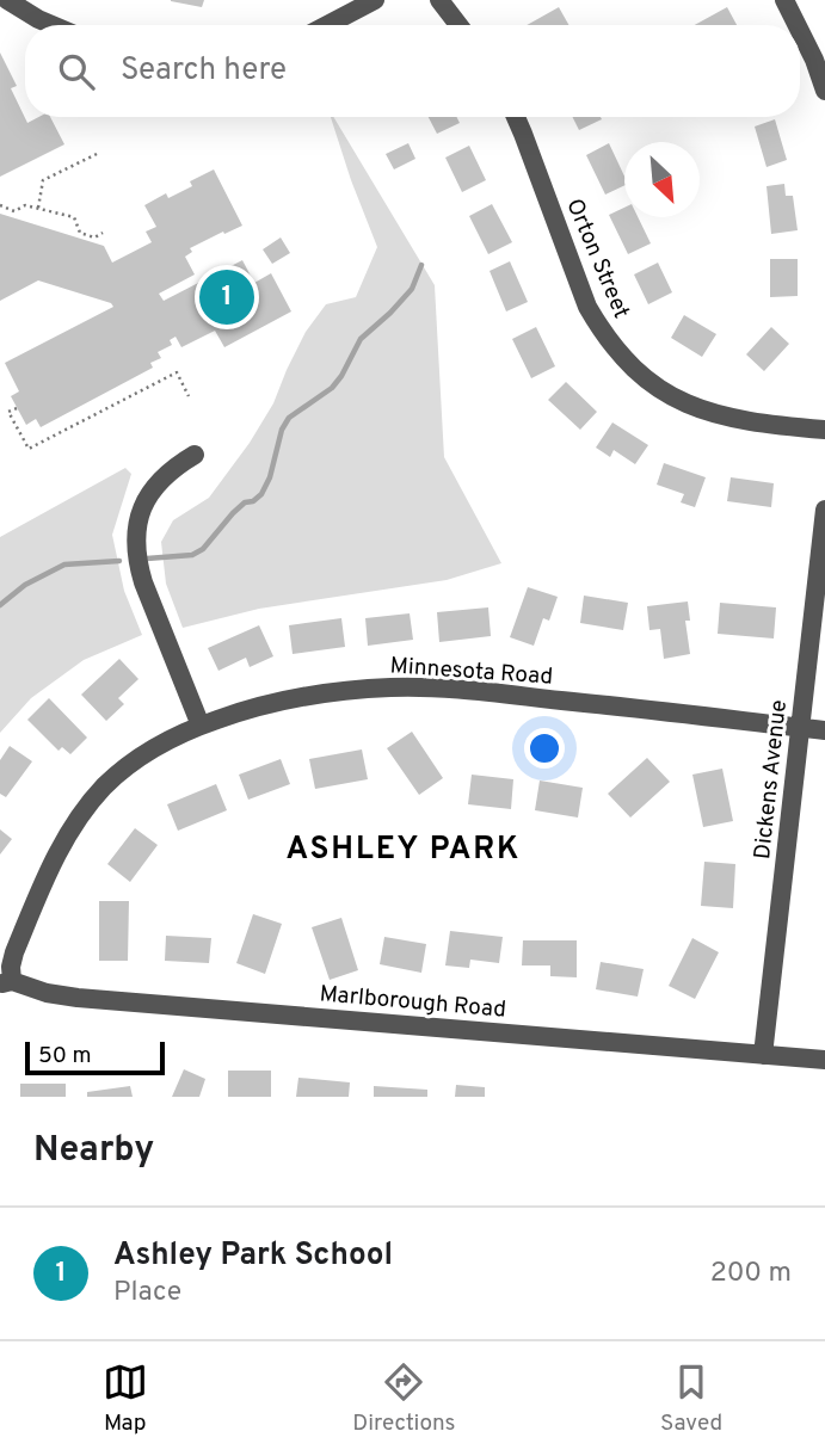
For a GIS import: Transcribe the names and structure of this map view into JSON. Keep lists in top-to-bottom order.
{
  "streets": {
    "street": [
      "Orton Street",
      "Minnesota Road",
      "Dickens Avenue",
      "Marlborough Road"
    ]
  },
  "crossings": [
    ["Minnesota Road", "Dickens Avenue"],
    ["Minnesota Road", "Marlborough Road"],
    ["Dickens Avenue", "Marlborough Road"]
  ],
  "districts": ["ASHLEY PARK"],
  "scale_bar": "50 m",
  "north": "bottom right",
  "page": {
    "search": "Search here",
    "pins": "1",
    "scale": "50 m",
    "heading": "Nearby",
    "list": [
      {
        "mark": "1",
        "name": "Ashley Park School",
        "note": "Place",
        "value": "200 m"
      }
    ],
    "nav": ["Map", "Directions", "Saved"]
  }
}
